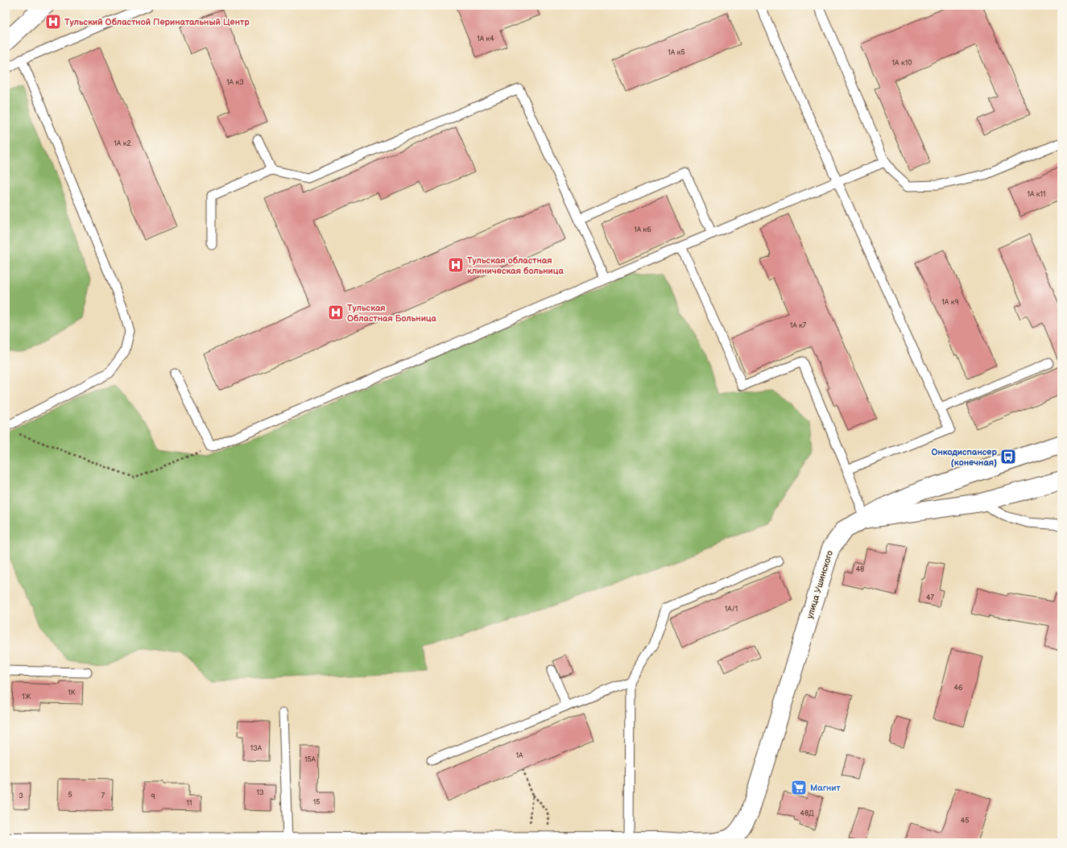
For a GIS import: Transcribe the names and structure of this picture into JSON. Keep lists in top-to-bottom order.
{
  "streets": {
    "street": ["улица Ушинского"]
  },
  "places": {
    "hospital": ["Тульский Областной Перинатальный Центр", "Тульская областная клиническая больница", "Тульская Областная Больница"],
    "bus stop": ["Онкодиспансер (конечная)"],
    "supermarket": ["Магнит"]
  },
  "house_numbers": [
    "1А к4",
    "1А к5",
    "1А к10",
    "1А к3",
    "1А к2",
    "1А к11",
    "1А к6",
    "1А к9",
    "1А к7",
    "48",
    "47",
    "1А/1",
    "46",
    "1К",
    "1Ж",
    "13А",
    "1А",
    "15А",
    "13",
    "5",
    "3",
    "7",
    "9",
    "15",
    "11",
    "48Д",
    "45"
  ]
}
